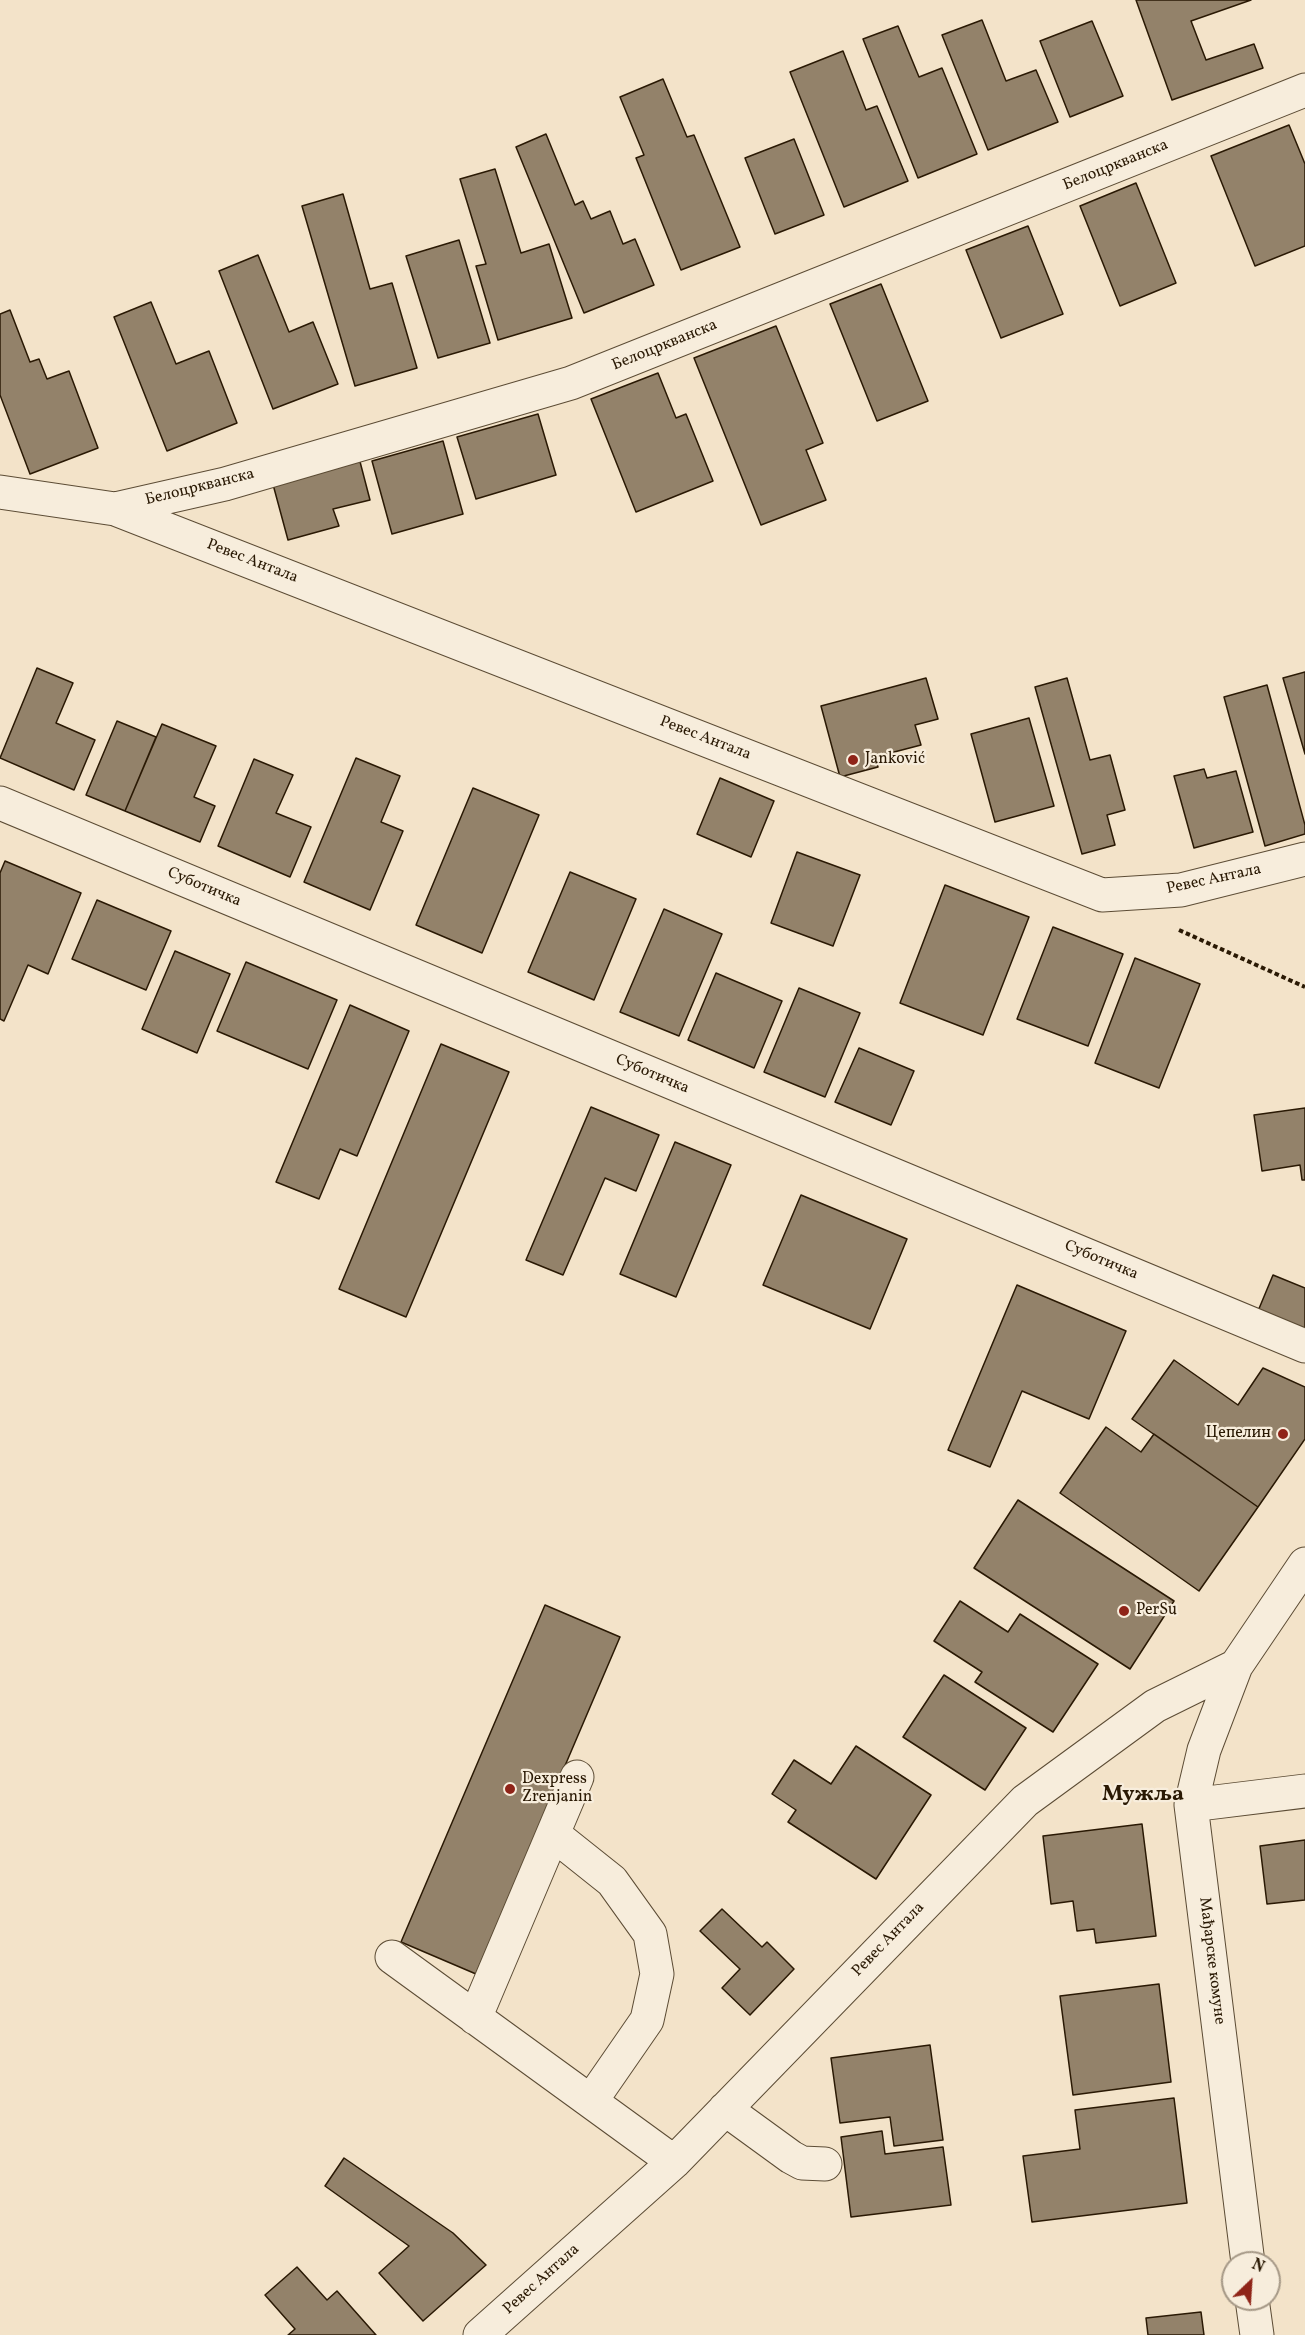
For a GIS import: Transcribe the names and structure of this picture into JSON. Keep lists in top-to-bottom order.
{
  "streets": {
    "street": [
      "Белоцркванска",
      "Ревес Антала",
      "Суботичка",
      "Мађарске комуне"
    ]
  },
  "crossings": [
    ["Белоцркванска", "Ревес Антала"],
    ["Ревес Антала", "Мађарске комуне"]
  ],
  "districts": ["Мужља"],
  "places": [
    "Janković",
    "Цепелин",
    "PerSu",
    "Dexpress Zrenjanin"
  ],
  "north": "top right"
}
